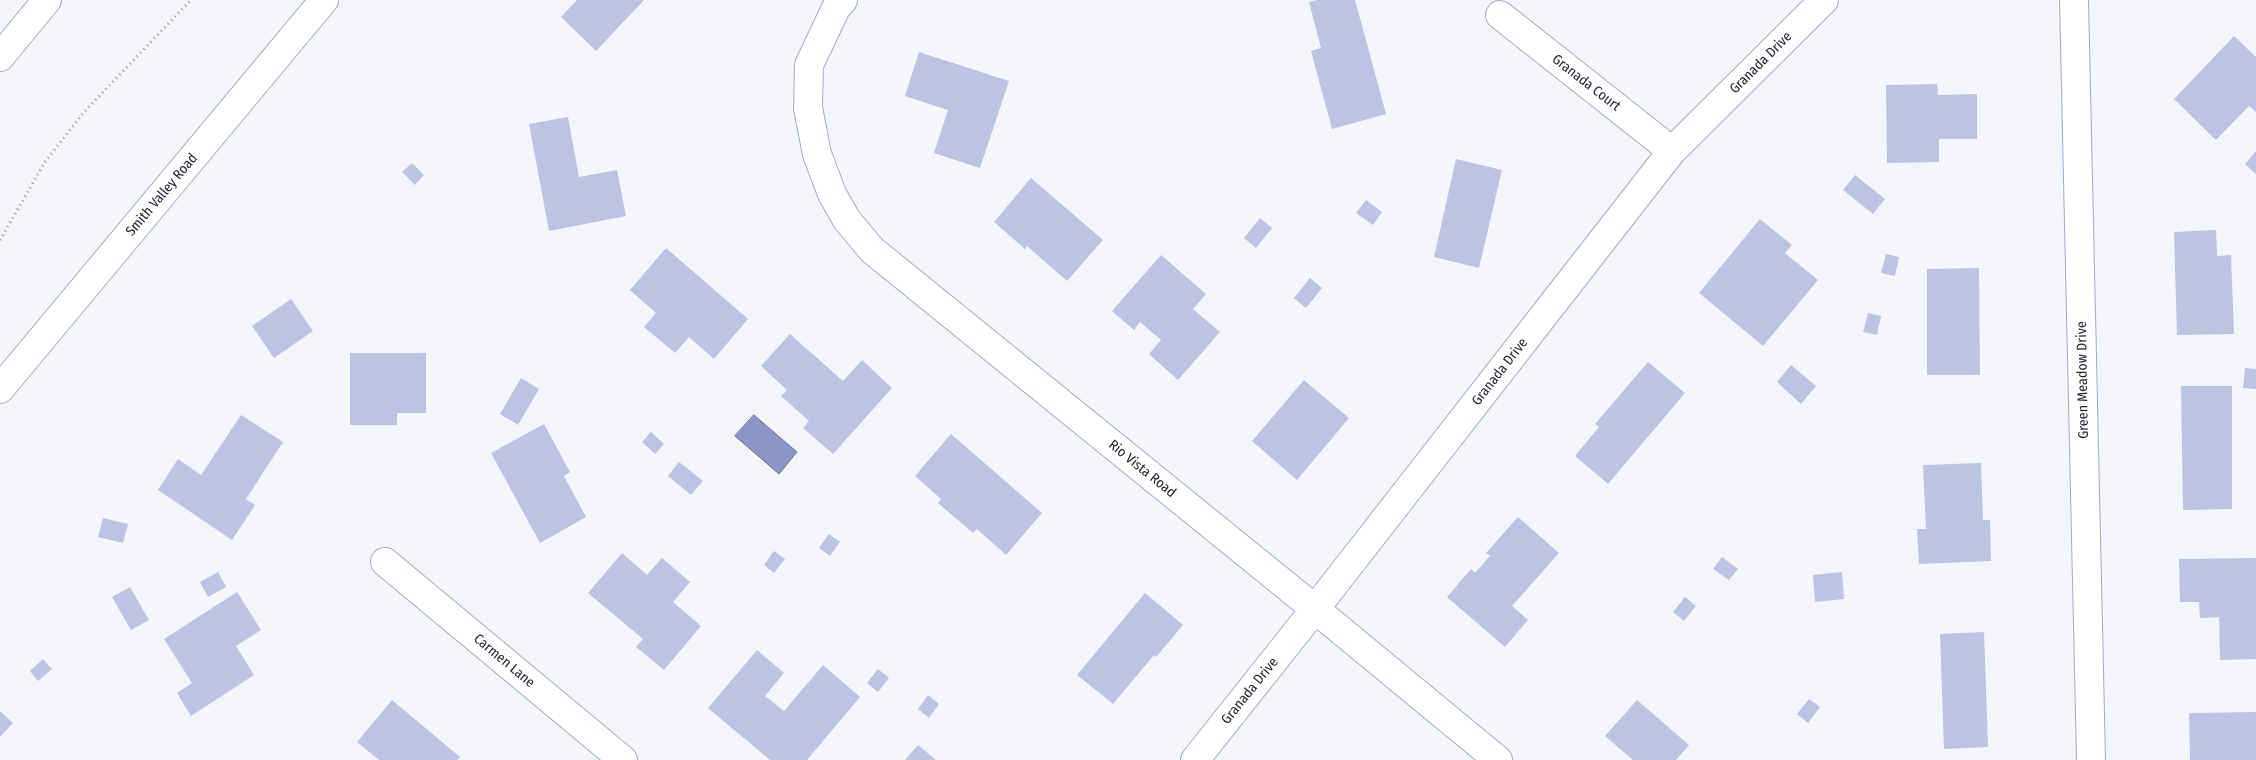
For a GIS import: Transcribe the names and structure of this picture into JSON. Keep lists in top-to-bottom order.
{
  "streets": {
    "street": [
      "Granada Drive",
      "Granada Court",
      "Smith Valley Road",
      "Green Meadow Drive",
      "Rio Vista Road",
      "Carmen Lane"
    ]
  },
  "crossings": [
    ["Granada Drive", "Granada Court"],
    ["Granada Drive", "Rio Vista Road"]
  ]
}
